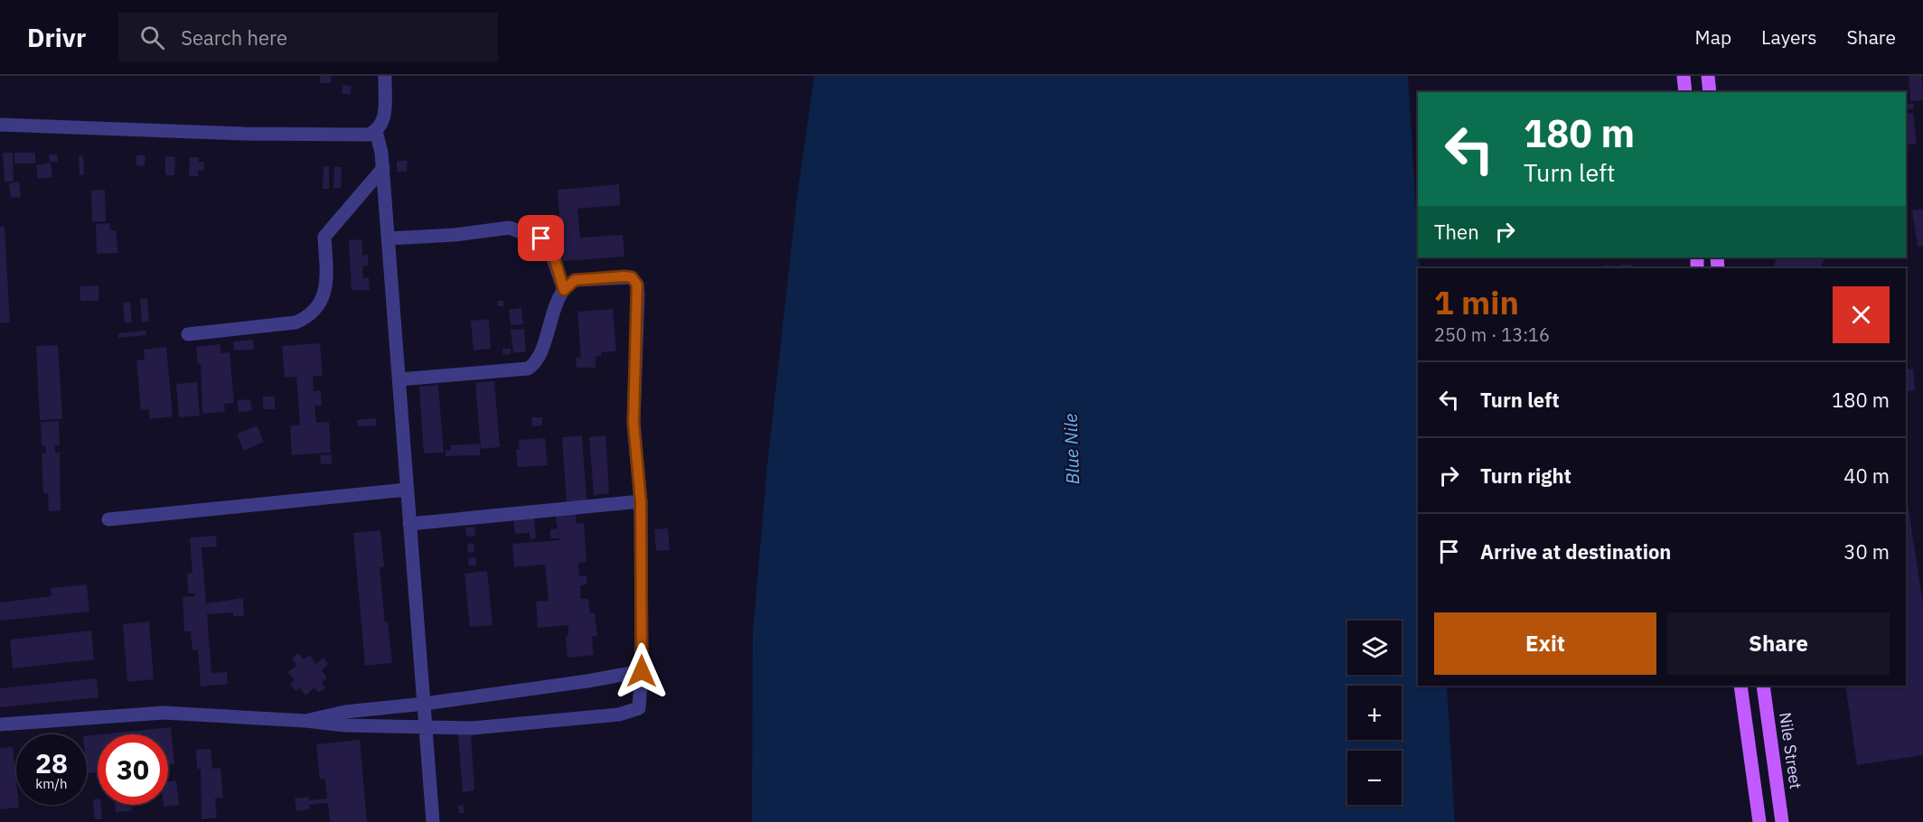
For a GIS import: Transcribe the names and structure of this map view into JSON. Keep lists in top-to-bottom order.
{
  "streets": {
    "main road": ["Nile Street"]
  },
  "water": ["Blue Nile"],
  "page": {
    "header": "Drivr",
    "search": "Search here",
    "nav": ["Map", "Layers", "Share"],
    "turn": ["180 m", "Turn left"],
    "then": "Then",
    "heading": ["1 min", "250 m · 13:16"],
    "list": [
      {
        "name": "Turn left",
        "value": "180 m"
      },
      {
        "name": "Turn right",
        "value": "40 m"
      },
      {
        "name": "Arrive at destination",
        "value": "30 m"
      }
    ],
    "buttons": ["Exit", "Share"],
    "map_buttons": ["+", "−"],
    "speed": "28 km/h",
    "limit": "30"
  }
}
